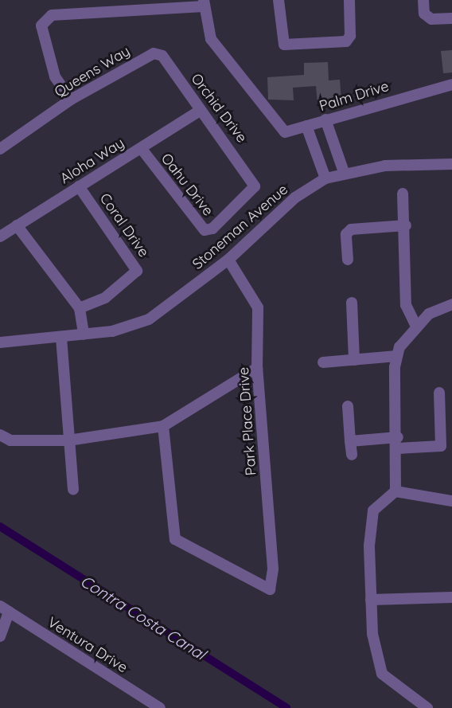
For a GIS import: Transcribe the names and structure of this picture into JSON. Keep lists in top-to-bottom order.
{
  "streets": {
    "street": [
      "Queens Way",
      "Palm Drive",
      "Orchid Drive",
      "Aloha Way",
      "Oahu Drive",
      "Coral Drive",
      "Stoneman Avenue",
      "Park Place Drive",
      "Ventura Drive"
    ]
  },
  "crossings": [
    ["Queens Way", "Orchid Drive"],
    ["Orchid Drive", "Aloha Way"],
    ["Orchid Drive", "Oahu Drive"],
    ["Aloha Way", "Oahu Drive"],
    ["Aloha Way", "Coral Drive"],
    ["Stoneman Avenue", "Park Place Drive"]
  ],
  "water": ["Contra Costa Canal"]
}
